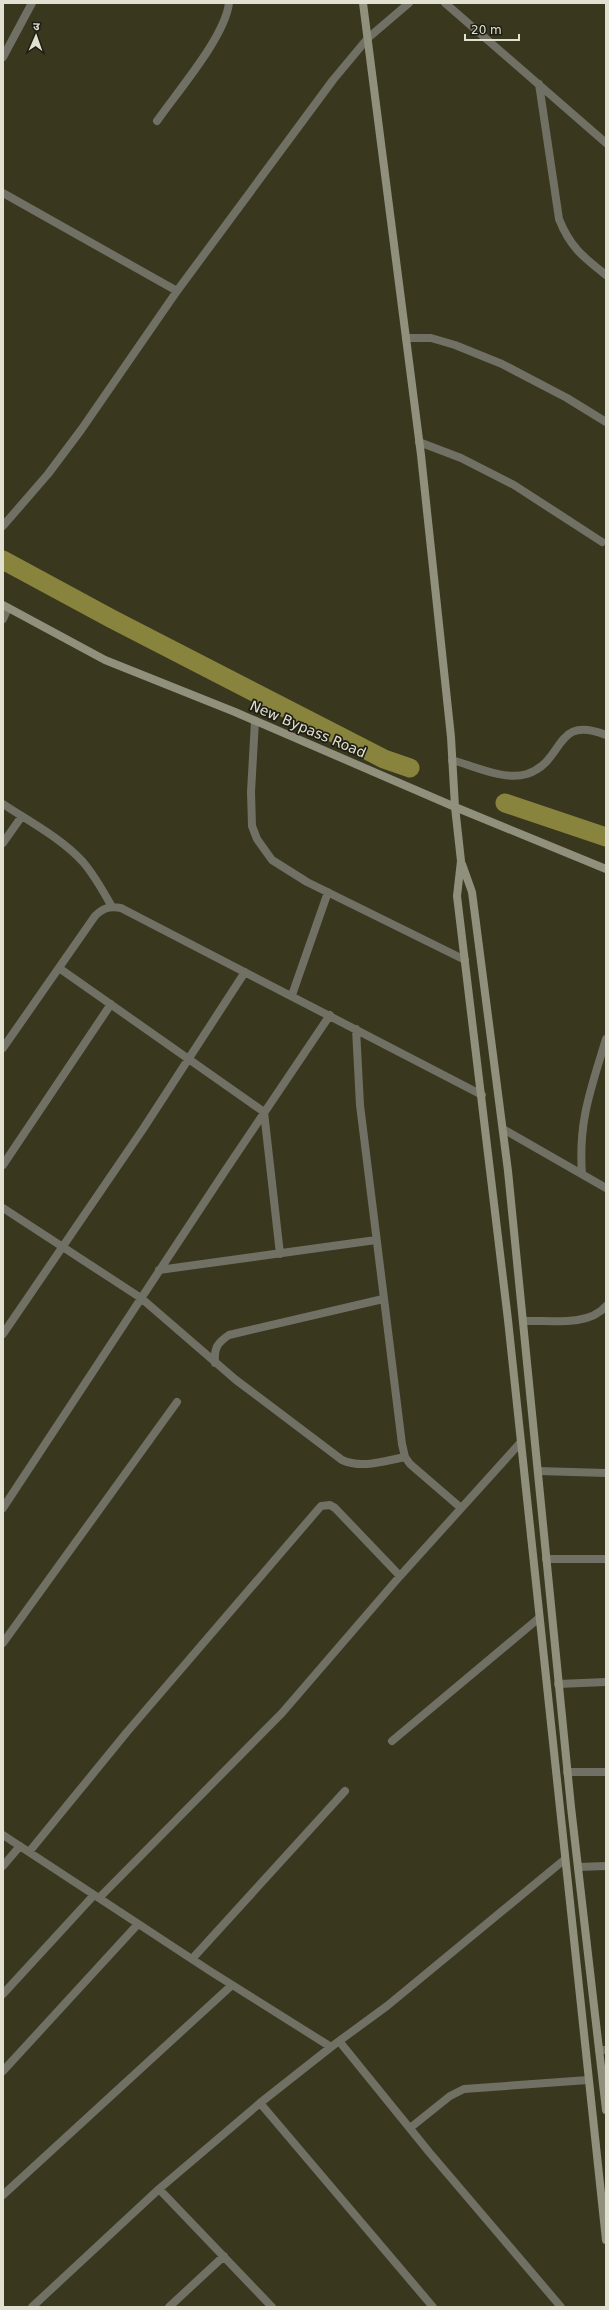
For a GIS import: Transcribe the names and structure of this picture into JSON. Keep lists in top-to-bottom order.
{
  "streets": {
    "street": ["New Bypass Road"]
  },
  "scale_bar": "20 m",
  "north": "top"
}
